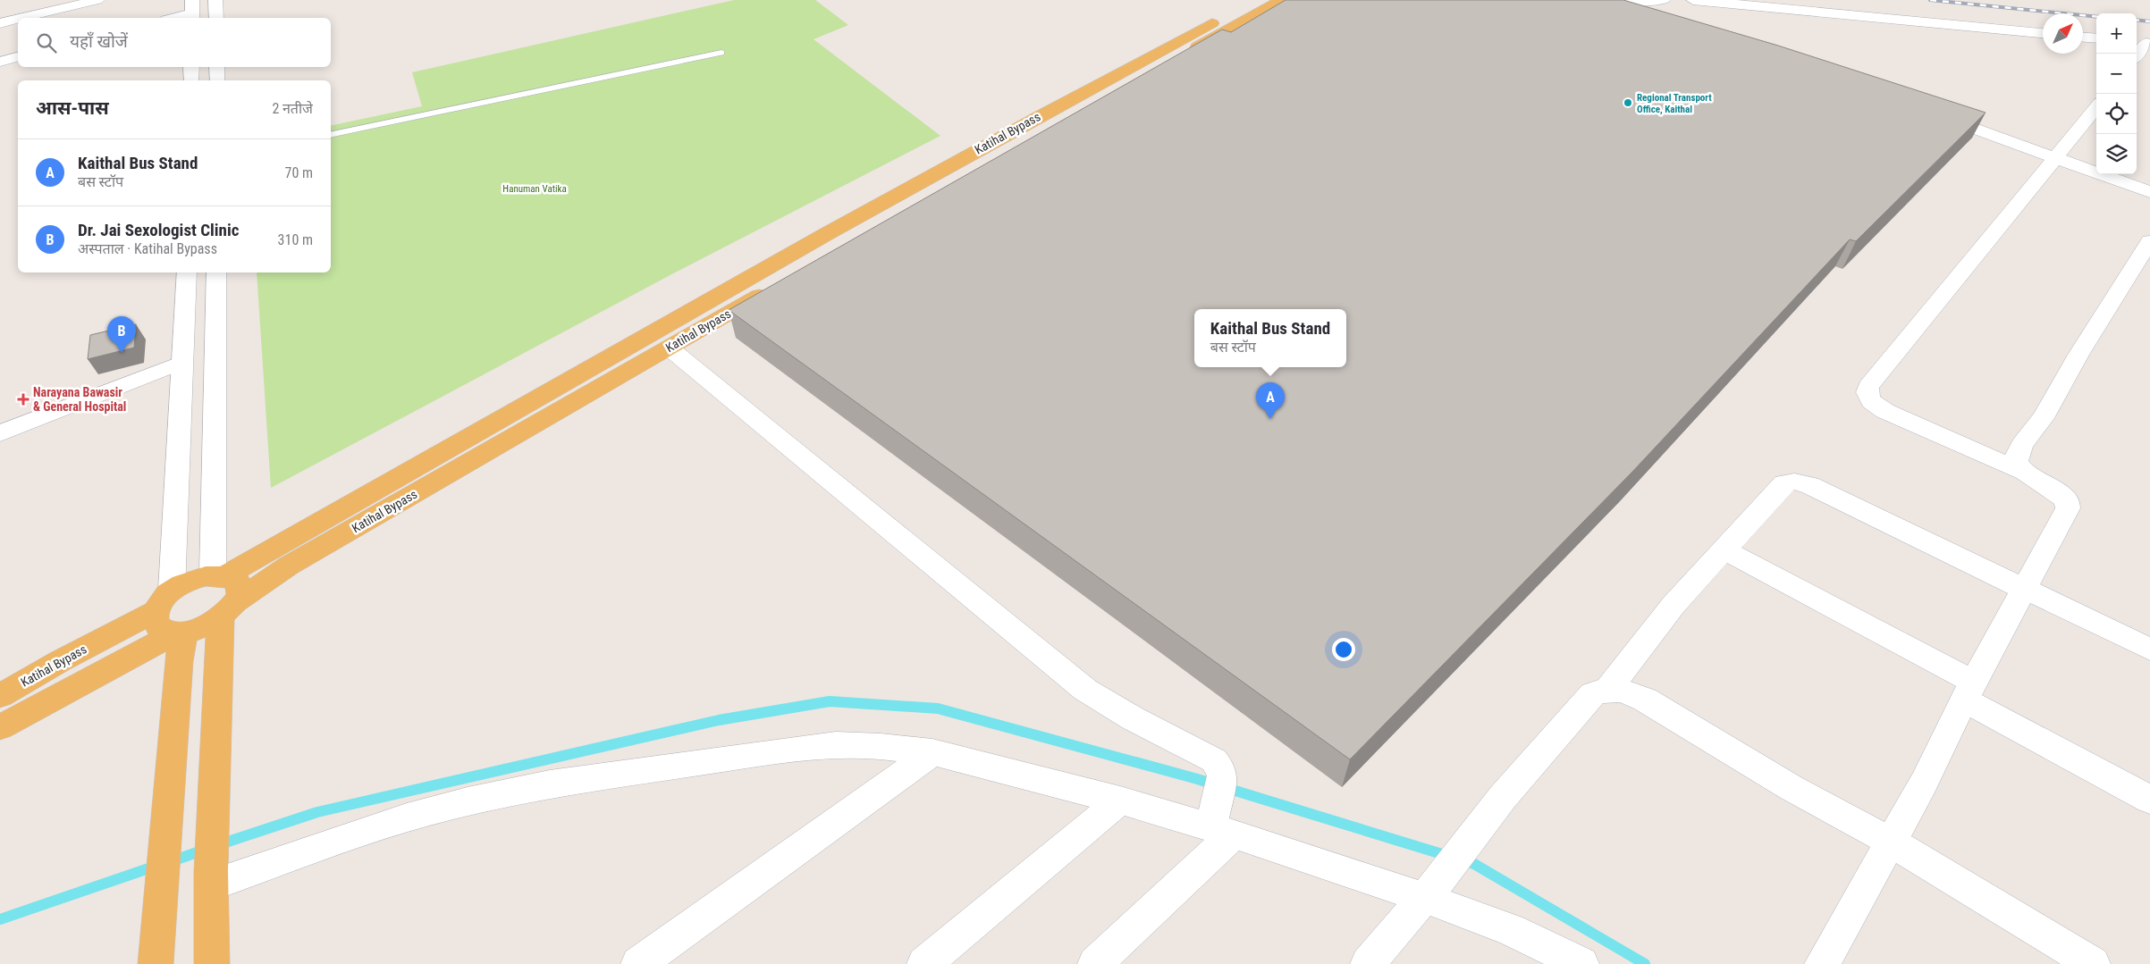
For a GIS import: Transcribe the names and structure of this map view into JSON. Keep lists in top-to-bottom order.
{
  "streets": {
    "main road": ["Katihal Bypass"]
  },
  "parks": ["Hanuman Vatika"],
  "places": {
    "other": ["Regional Transport Office, Kaithal"],
    "health": ["Narayana Bawasir & General Hospital"]
  },
  "north": "top right",
  "page": {
    "map_buttons": ["+", "−"],
    "search": "यहाँ खोजें",
    "heading": ["आस-पास", "2 नतीजे"],
    "list": [
      {
        "mark": "A",
        "name": "Kaithal Bus Stand",
        "note": "बस स्टॉप",
        "value": "70 m"
      },
      {
        "mark": "B",
        "name": "Dr. Jai Sexologist Clinic",
        "note": "अस्पताल · Katihal Bypass",
        "value": "310 m"
      }
    ],
    "popup": ["Kaithal Bus Stand", "बस स्टॉप"],
    "pins": ["B", "A"]
  }
}
